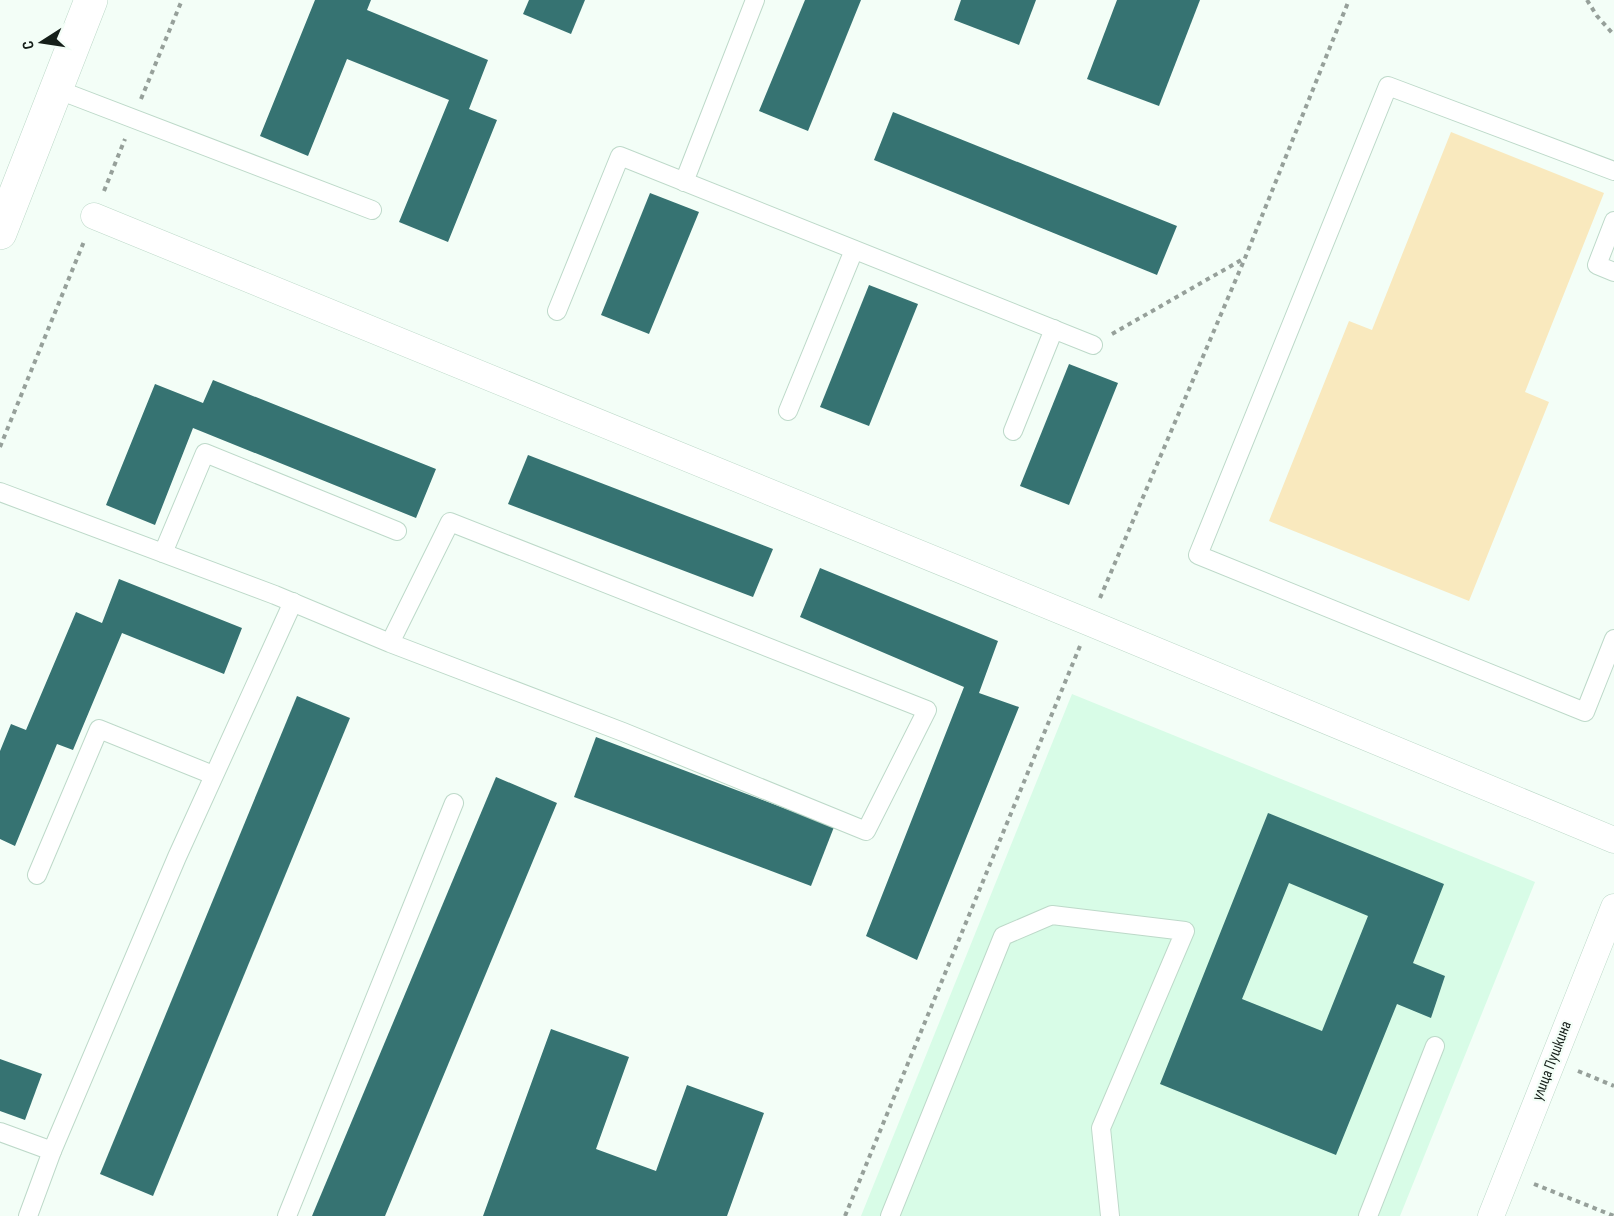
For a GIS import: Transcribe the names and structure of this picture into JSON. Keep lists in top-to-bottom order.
{
  "streets": {
    "street": ["улица Пушкина"]
  },
  "north": "left"
}
